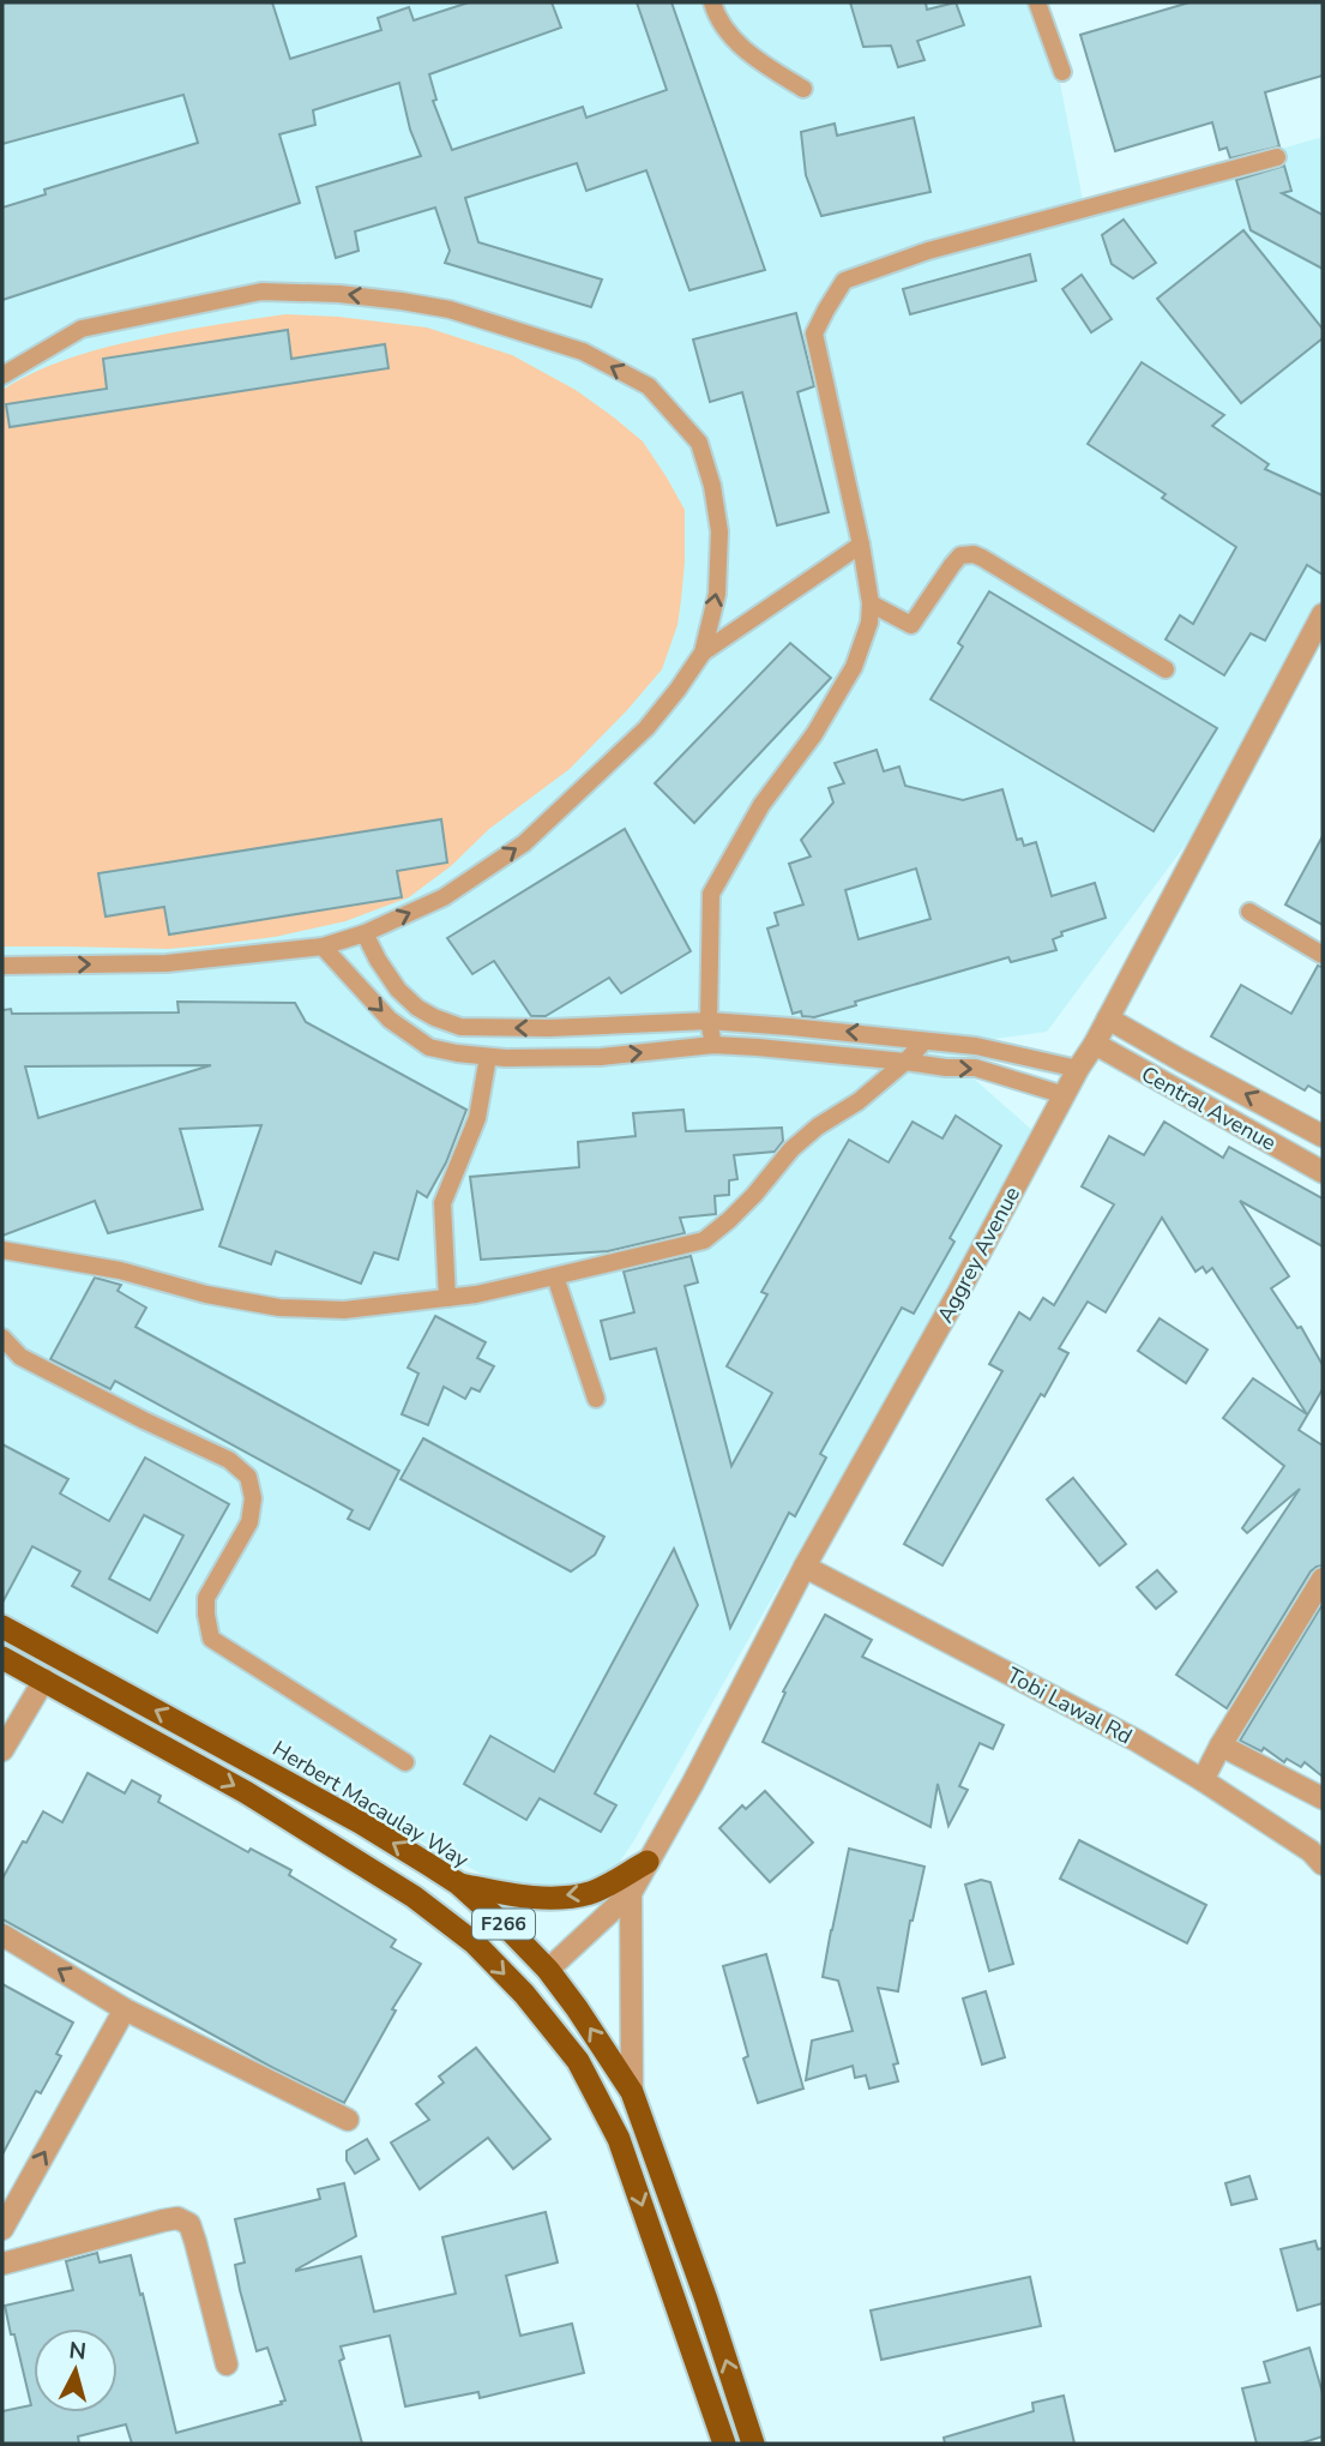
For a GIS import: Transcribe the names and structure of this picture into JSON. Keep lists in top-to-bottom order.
{
  "streets": {
    "highway": ["Herbert Macaulay Way", "F266"],
    "street": ["Central Avenue", "Aggrey Avenue", "Tobi Lawal Rd"]
  },
  "crossings": [
    ["Central Avenue", "Aggrey Avenue"],
    ["Aggrey Avenue", "Tobi Lawal Rd"]
  ],
  "north": "top"
}
